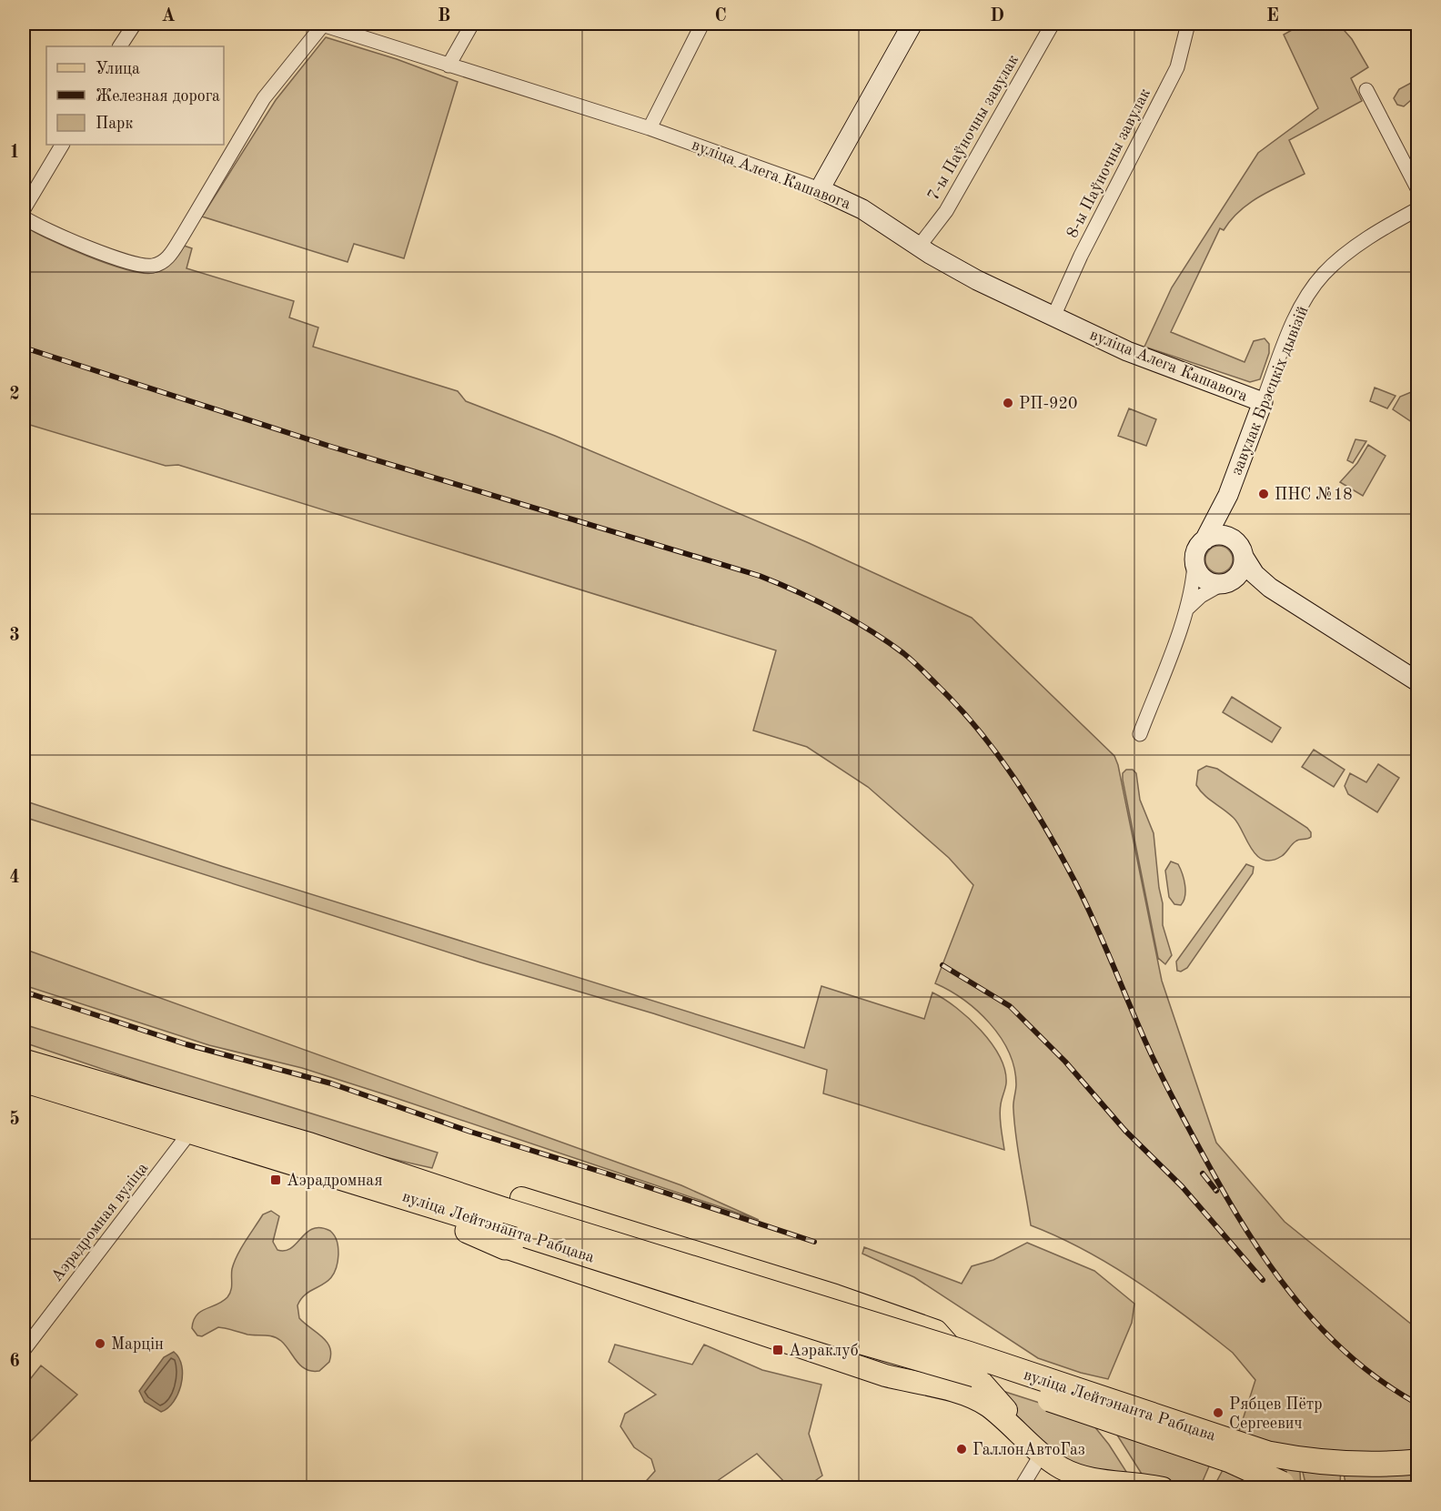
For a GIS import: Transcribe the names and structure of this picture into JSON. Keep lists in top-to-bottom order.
{
  "streets": {
    "highway": ["вуліца Лейтэнанта Рабцава"],
    "street": [
      "7-ы Паўночны завулак",
      "8-ы Паўночны завулак",
      "вуліца Алега Кашавога",
      "завулак Брэсцкіх дывізій",
      "Аэрадромная вуліца"
    ]
  },
  "crossings": [
    ["7-ы Паўночны завулак", "вуліца Алега Кашавога"],
    ["8-ы Паўночны завулак", "вуліца Алега Кашавога"],
    ["вуліца Алега Кашавога", "завулак Брэсцкіх дывізій"],
    ["Аэрадромная вуліца", "вуліца Лейтэнанта Рабцава"]
  ],
  "places": {
    "other": [
      "РП-920",
      "ПНС №18",
      "Марцін",
      "Рябцев Пётр Сергеевич",
      "ГаллонАвтоГаз"
    ],
    "transit": ["Аэрадромная", "Аэраклуб"]
  },
  "legend": ["Улица", "Железная дорога", "Парк"],
  "grid": {
    "columns": [
      "A",
      "B",
      "C",
      "D",
      "E"
    ],
    "rows": [
      "1",
      "2",
      "3",
      "4",
      "5",
      "6"
    ]
  }
}
